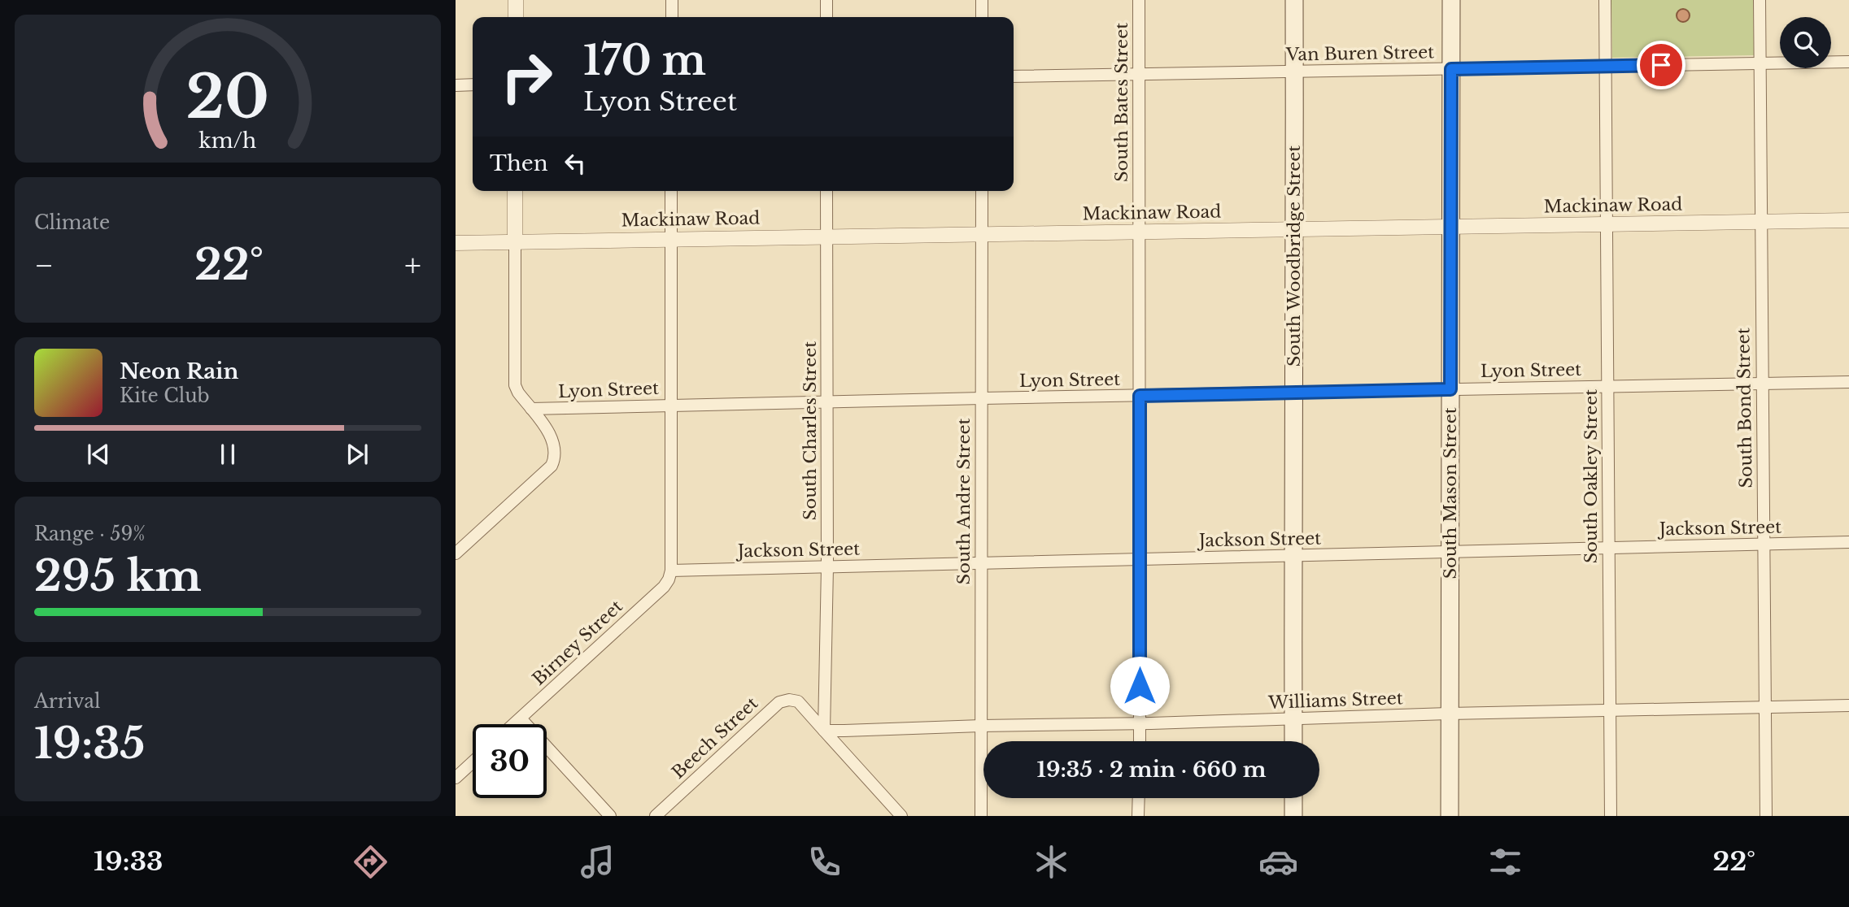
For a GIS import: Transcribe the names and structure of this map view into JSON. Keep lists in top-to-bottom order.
{
  "streets": {
    "main road": ["South Woodbridge Street", "South Mason Street"],
    "street": [
      "Van Buren Street",
      "South Bates Street",
      "Mackinaw Road",
      "Lyon Street",
      "South Bond Street",
      "South Charles Street",
      "South Oakley Street",
      "South Andre Street",
      "Jackson Street",
      "Birney Street",
      "Williams Street",
      "Beech Street"
    ]
  },
  "crossings": [
    ["Van Buren Street", "South Bates Street"],
    ["Van Buren Street", "South Woodbridge Street"],
    ["Van Buren Street", "South Bond Street"],
    ["Van Buren Street", "South Oakley Street"],
    ["Van Buren Street", "South Mason Street"],
    ["South Bates Street", "Mackinaw Road"],
    ["South Bates Street", "Lyon Street"],
    ["South Bates Street", "Jackson Street"],
    ["South Bates Street", "Williams Street"],
    ["Mackinaw Road", "South Woodbridge Street"],
    ["Mackinaw Road", "South Bond Street"],
    ["Mackinaw Road", "South Charles Street"],
    ["Mackinaw Road", "South Oakley Street"],
    ["Mackinaw Road", "South Mason Street"],
    ["Mackinaw Road", "South Andre Street"],
    ["South Woodbridge Street", "Lyon Street"],
    ["South Woodbridge Street", "Jackson Street"],
    ["South Woodbridge Street", "Williams Street"],
    ["Lyon Street", "South Bond Street"],
    ["Lyon Street", "South Charles Street"],
    ["Lyon Street", "South Oakley Street"],
    ["Lyon Street", "South Mason Street"],
    ["Lyon Street", "South Andre Street"],
    ["South Bond Street", "Jackson Street"],
    ["South Bond Street", "Williams Street"],
    ["South Charles Street", "Jackson Street"],
    ["South Charles Street", "Williams Street"],
    ["South Charles Street", "Beech Street"],
    ["South Oakley Street", "Jackson Street"],
    ["South Oakley Street", "Williams Street"],
    ["South Mason Street", "Jackson Street"],
    ["South Mason Street", "Williams Street"],
    ["South Andre Street", "Jackson Street"],
    ["South Andre Street", "Williams Street"],
    ["Jackson Street", "Birney Street"],
    ["Williams Street", "Beech Street"]
  ],
  "page": {
    "turn": ["170 m", "Lyon Street"],
    "then": "Then",
    "tile": [
      "Climate",
      ["Range · 59%", "295 km"],
      ["Arrival", "19:35"]
    ],
    "heat": ["−", "22°", "+"],
    "song": ["Neon Rain", "Kite Club"],
    "limit": "30",
    "trip": "19:35 · 2 min · 660 m",
    "tabs": ["19:33", "22°"],
    "gauge": ["20", "km/h"]
  }
}
